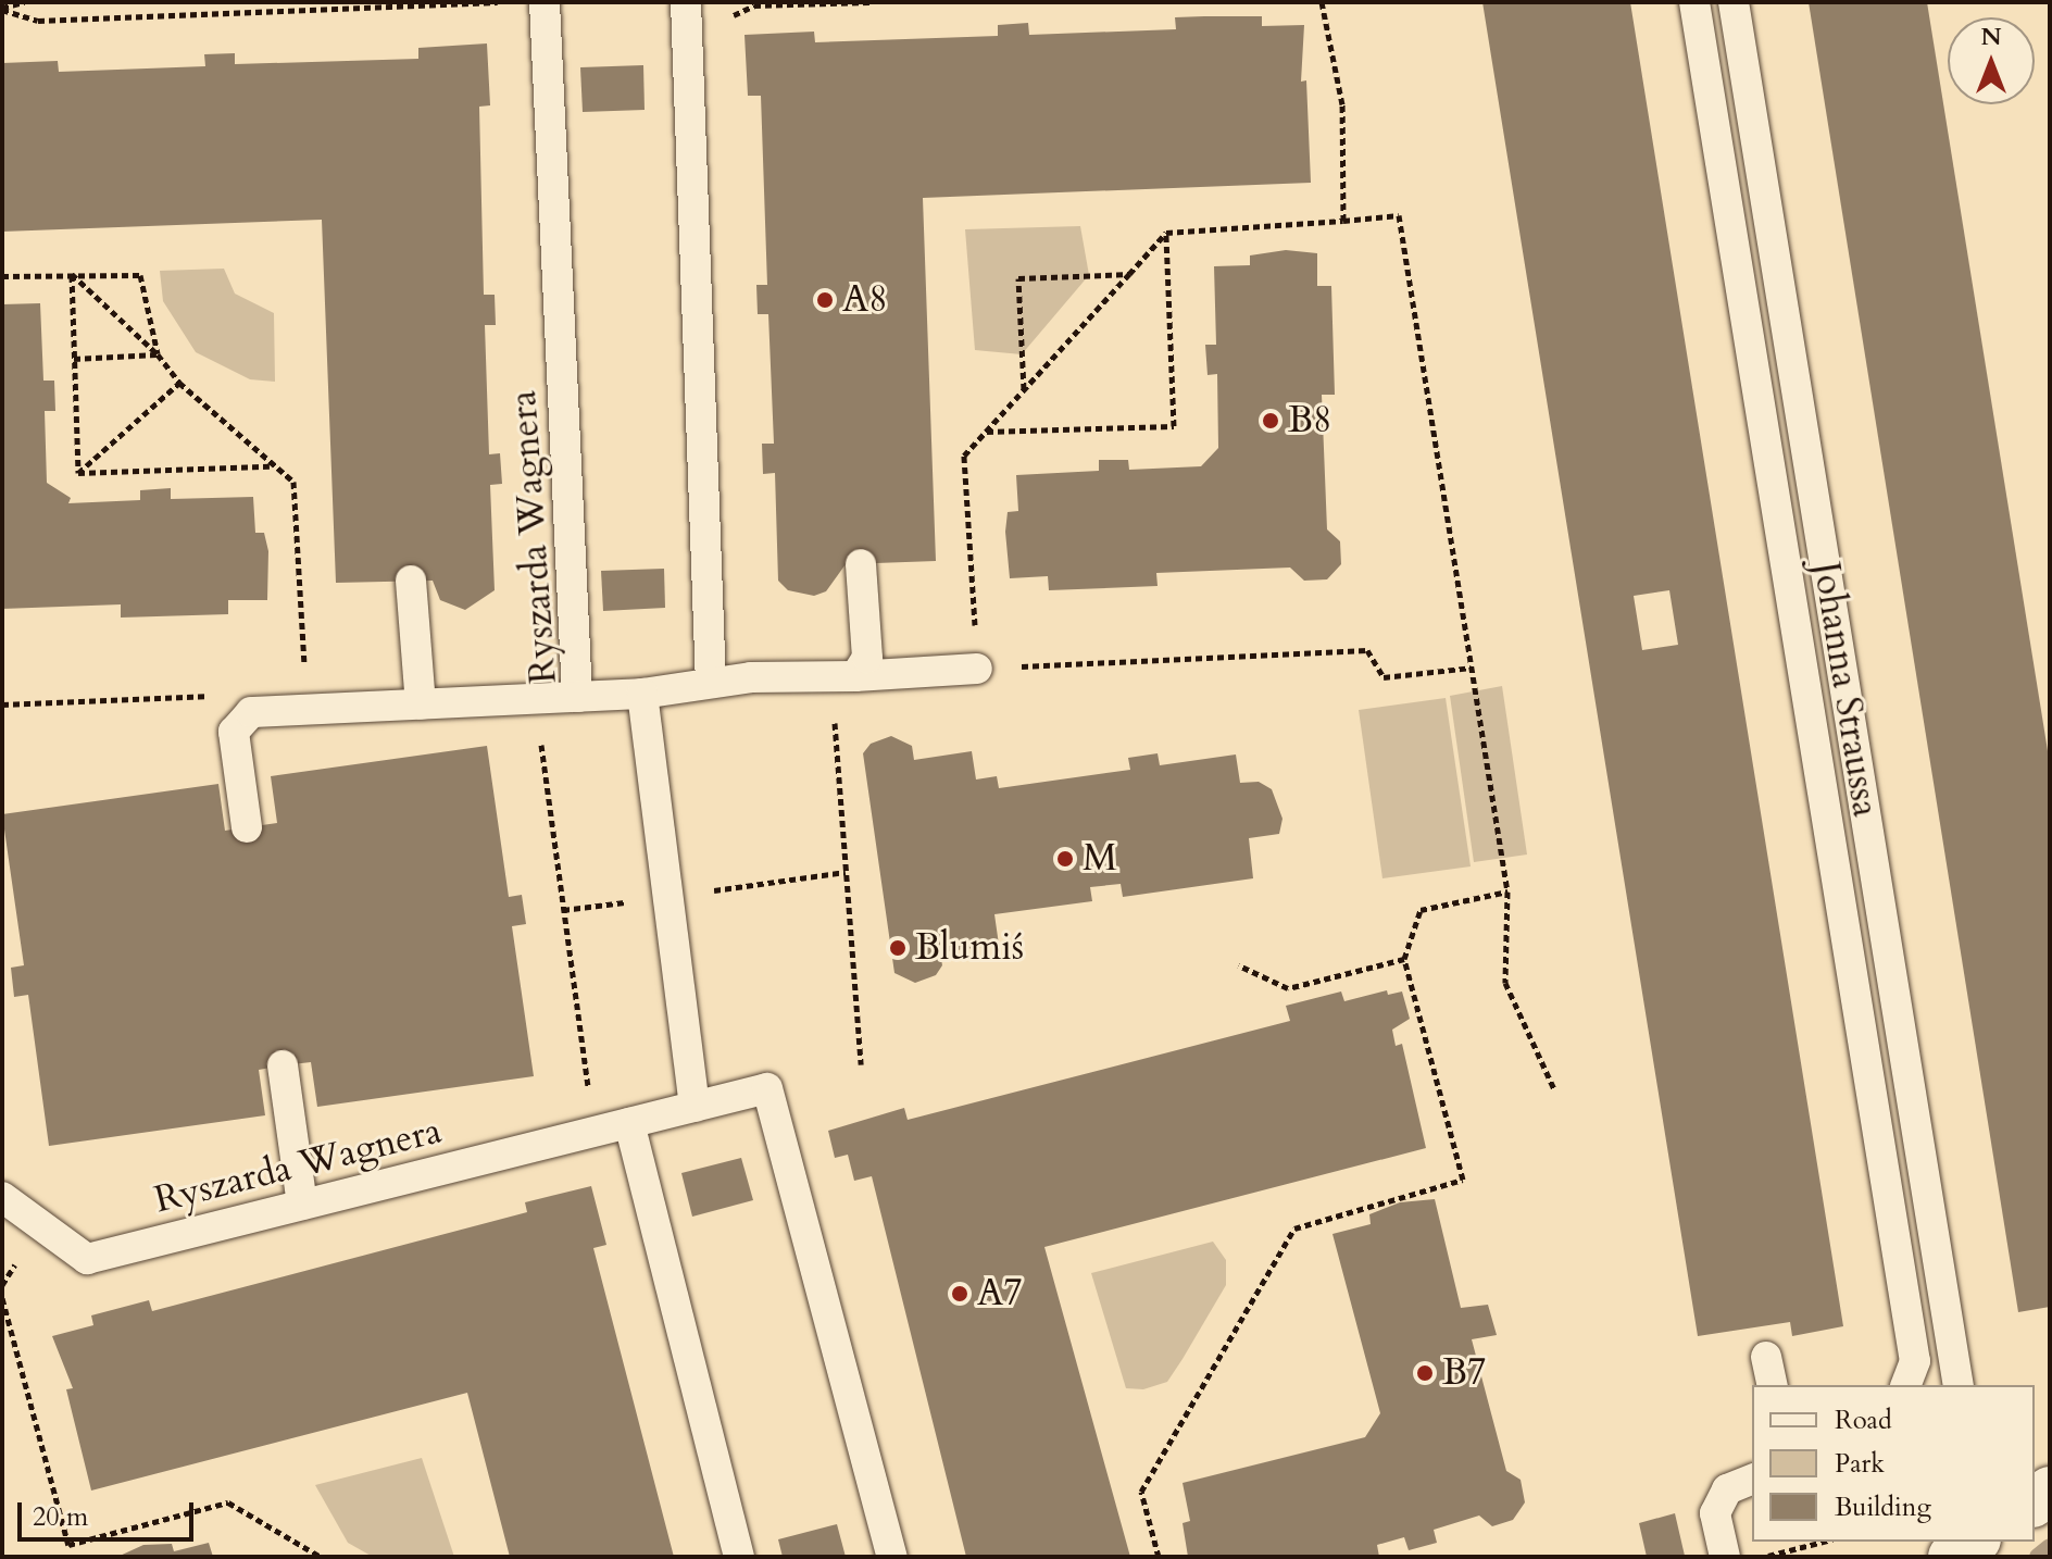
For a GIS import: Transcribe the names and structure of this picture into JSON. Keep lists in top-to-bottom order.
{
  "streets": {
    "lane": ["Ryszarda Wagnera", "Johanna Straussa"]
  },
  "places": [
    "A8",
    "B8",
    "M",
    "Blumiś",
    "A7",
    "B7"
  ],
  "legend": ["Road", "Park", "Building"],
  "scale_bar": "20 m",
  "north": "top"
}
